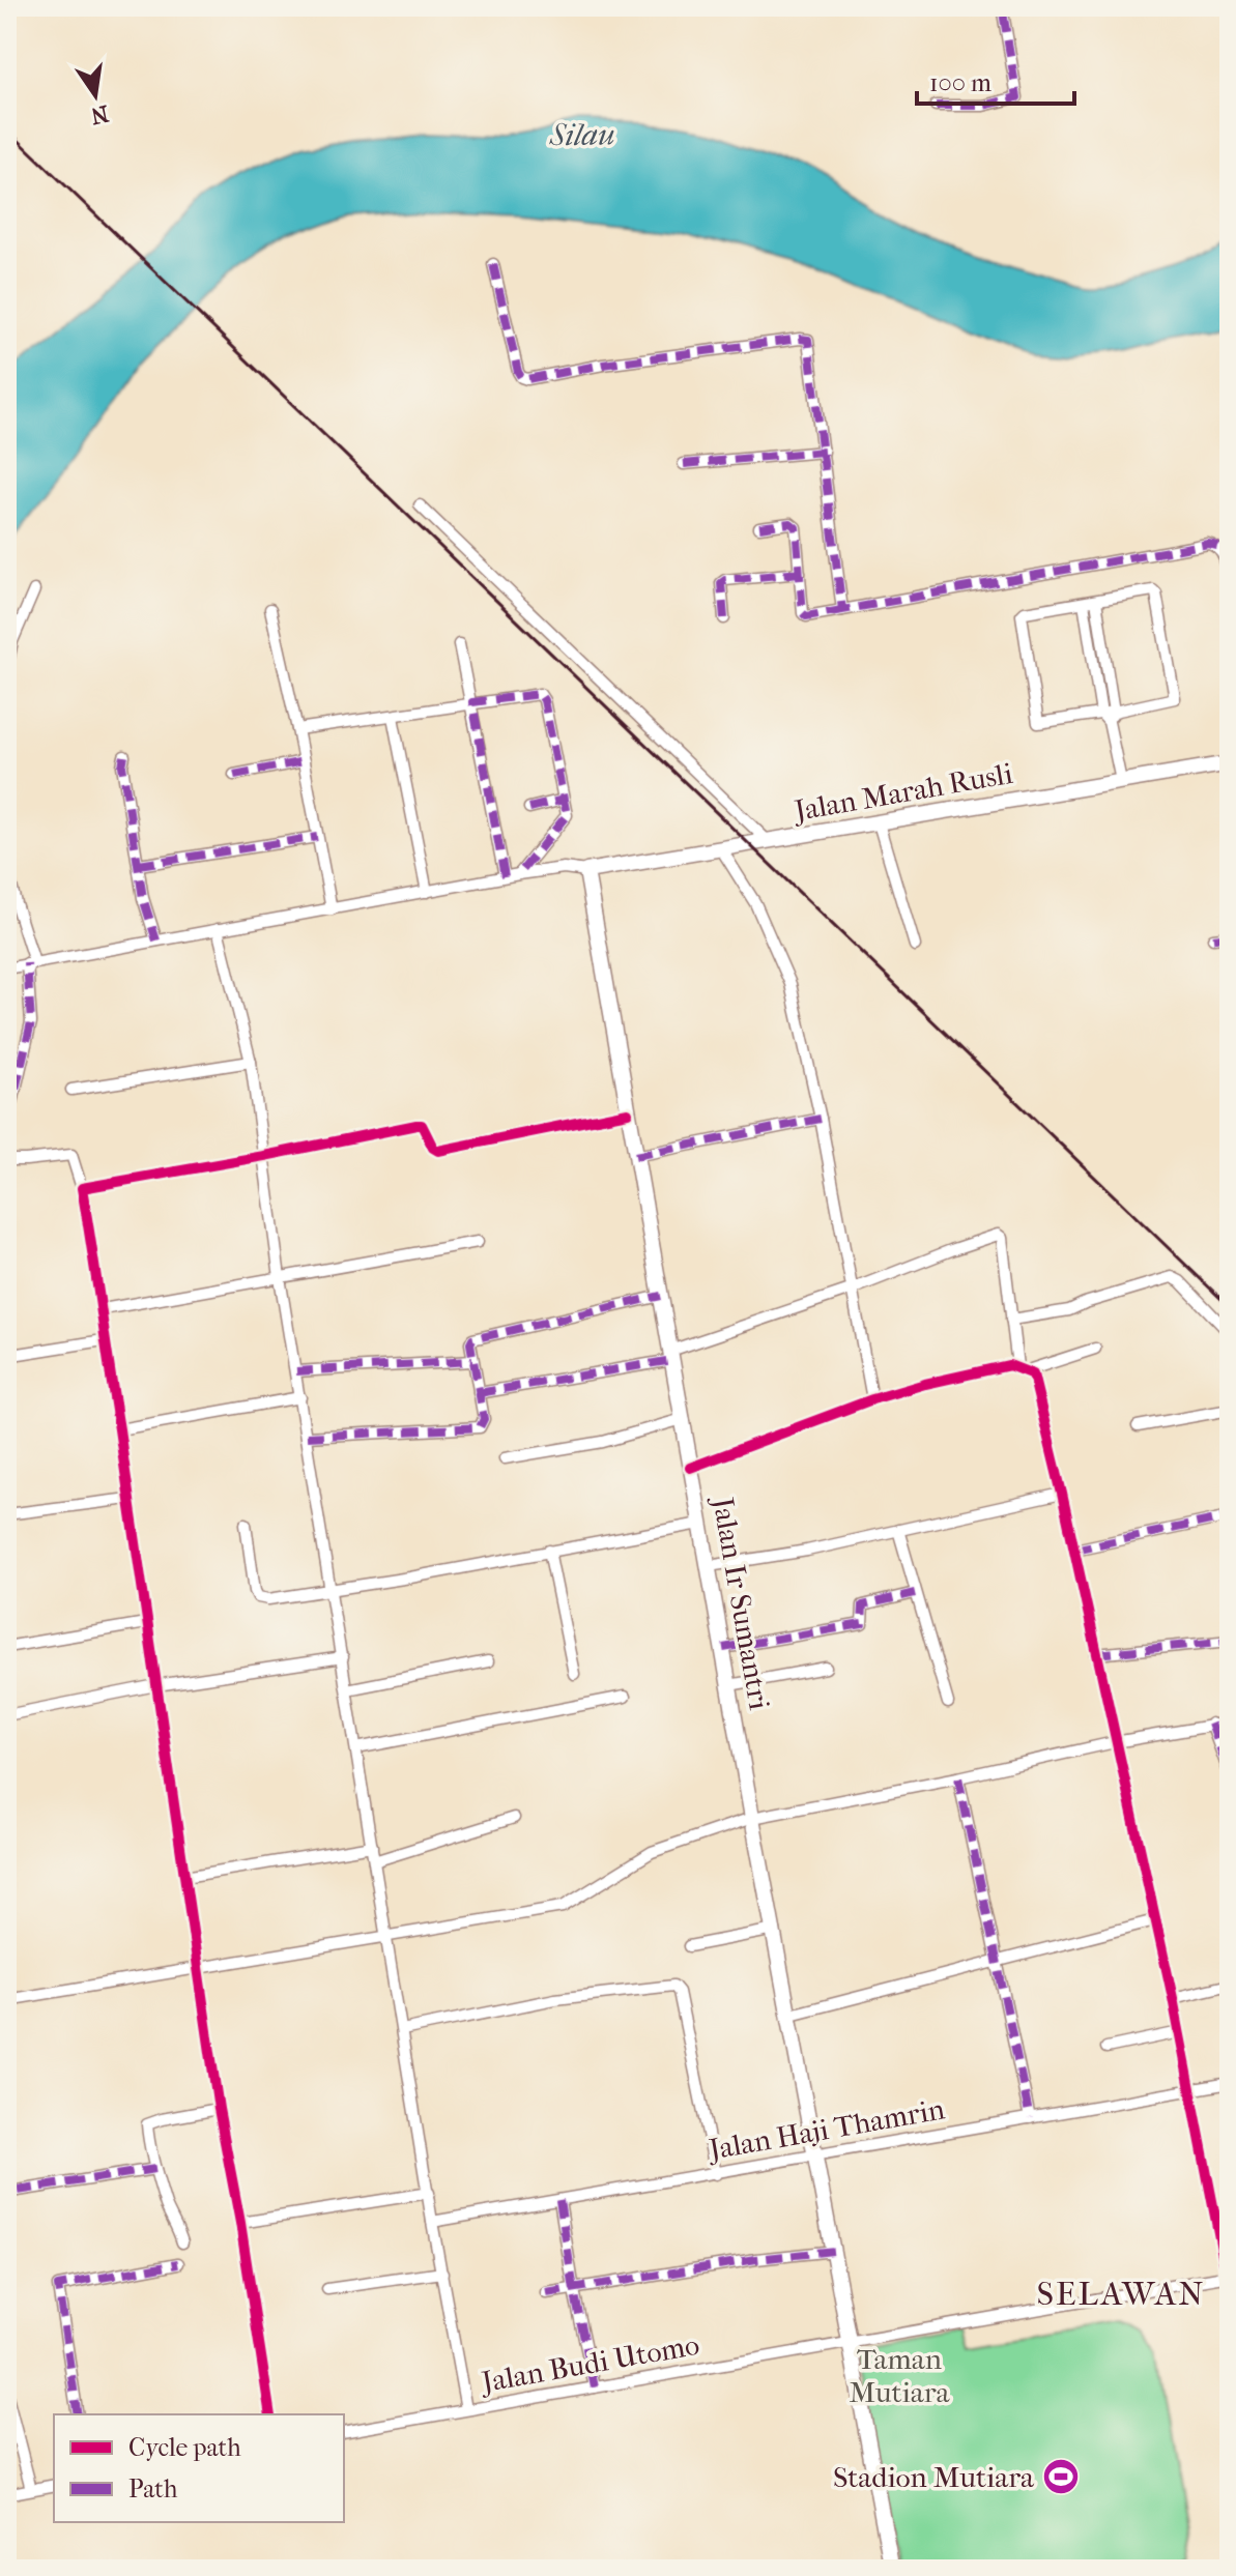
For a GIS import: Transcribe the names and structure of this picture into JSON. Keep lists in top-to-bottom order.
{
  "streets": {
    "main road": ["Jalan Marah Rusli", "Jalan Ir Sumantri"],
    "street": ["Jalan Haji Thamrin", "Jalan Budi Utomo"]
  },
  "crossings": [
    ["Jalan Marah Rusli", "Jalan Ir Sumantri"],
    ["Jalan Ir Sumantri", "Jalan Haji Thamrin"],
    ["Jalan Ir Sumantri", "Jalan Budi Utomo"]
  ],
  "districts": ["SELAWAN"],
  "water": ["Silau"],
  "parks": ["Taman Mutiara"],
  "places": {
    "sports": ["Stadion Mutiara"]
  },
  "legend": ["Cycle path", "Path"],
  "scale_bar": "100 m",
  "north": "bottom"
}
